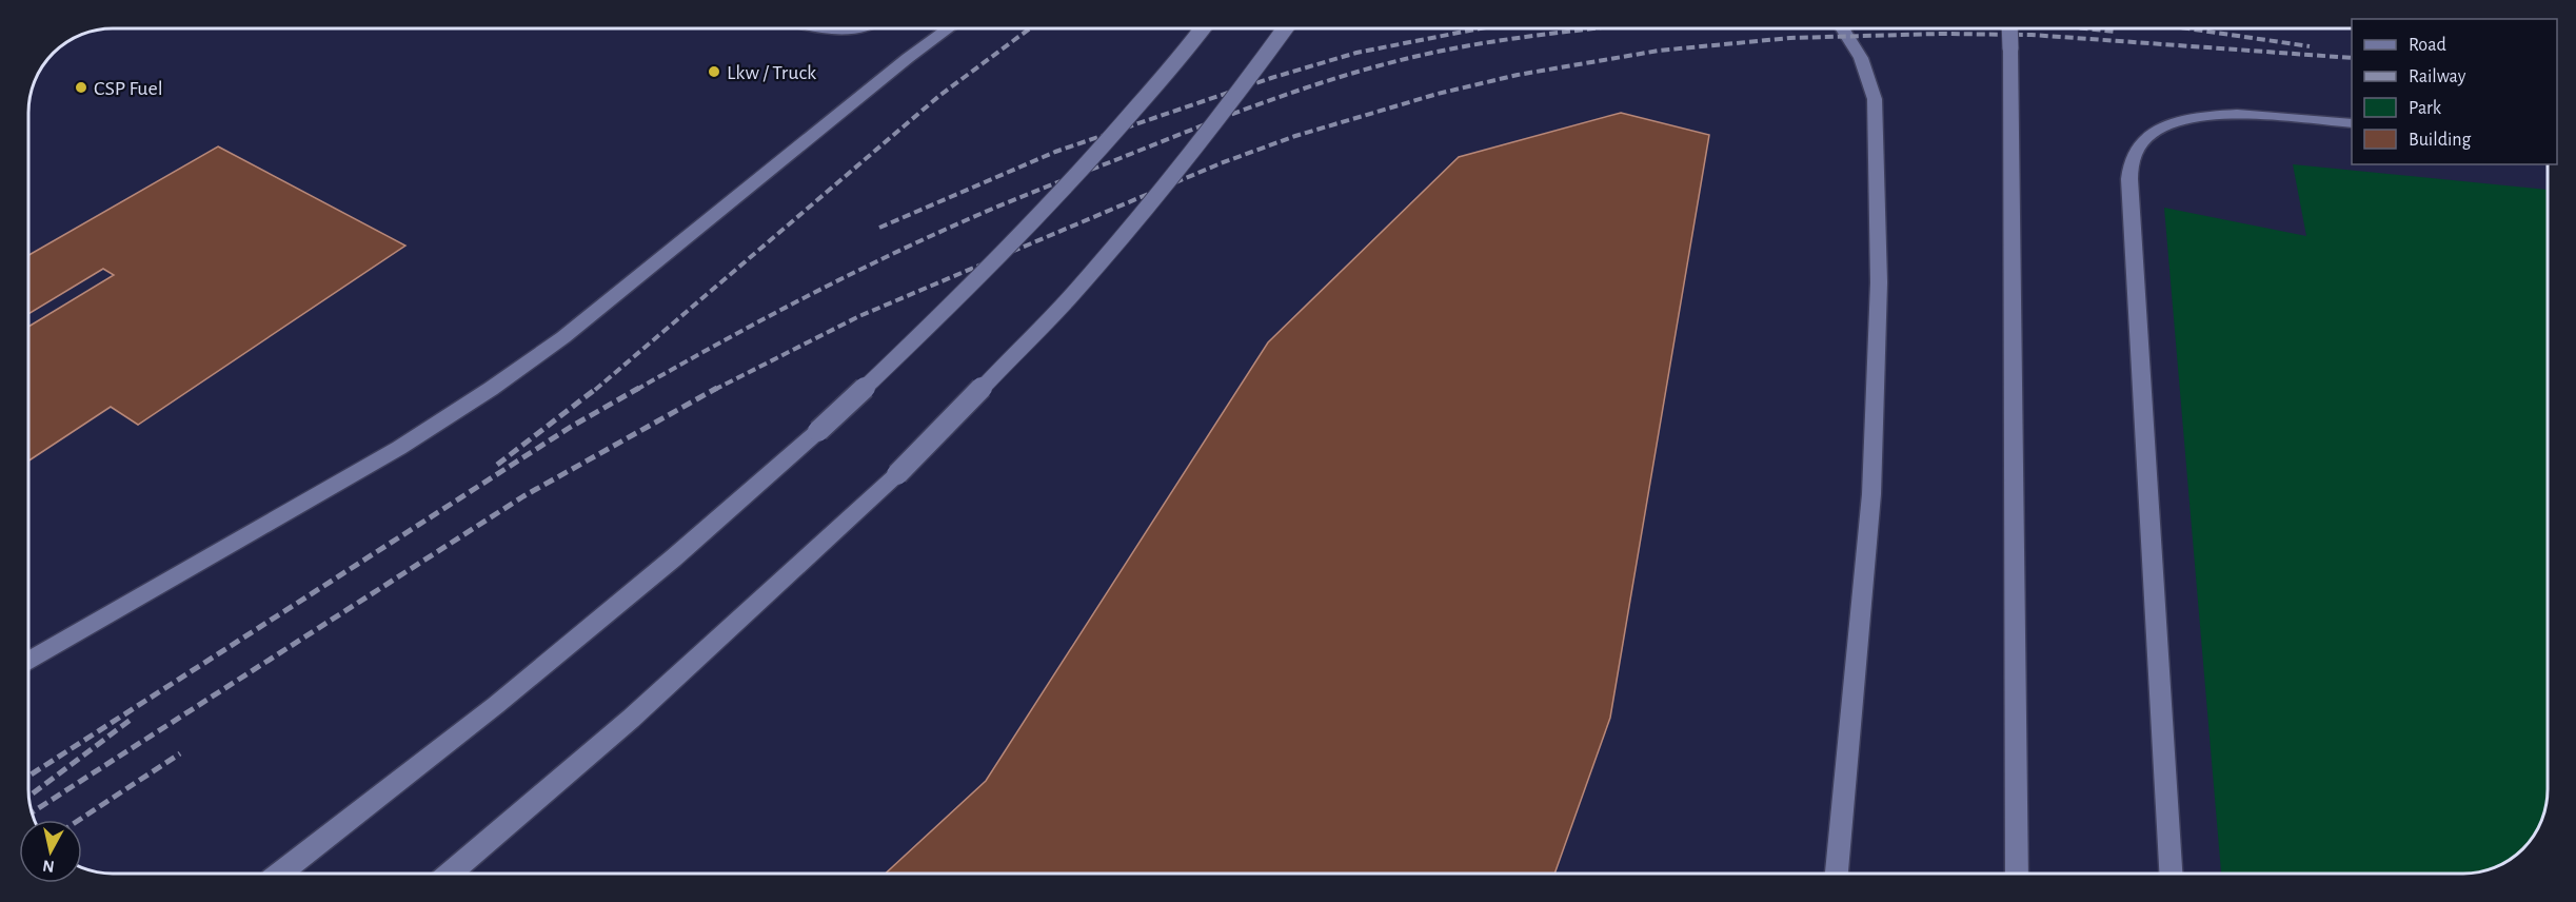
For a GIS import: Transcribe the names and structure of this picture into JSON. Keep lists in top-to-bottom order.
{
  "places": ["Lkw / Truck", "CSP Fuel"],
  "legend": [
    "Road",
    "Railway",
    "Park",
    "Building"
  ],
  "north": "bottom"
}
